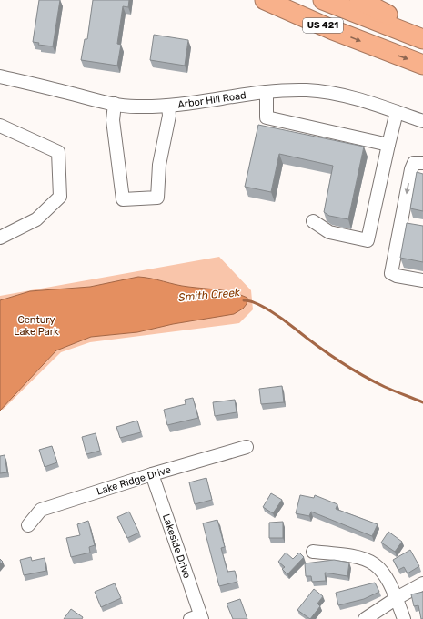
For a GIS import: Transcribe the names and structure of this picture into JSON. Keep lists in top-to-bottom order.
{
  "streets": {
    "highway": ["US 421"],
    "street": ["Arbor Hill Road", "Lake Ridge Drive", "Lakeside Drive"]
  },
  "crossings": [
    ["Lake Ridge Drive", "Lakeside Drive"]
  ],
  "water": ["Smith Creek"],
  "parks": ["Century Lake Park"]
}
